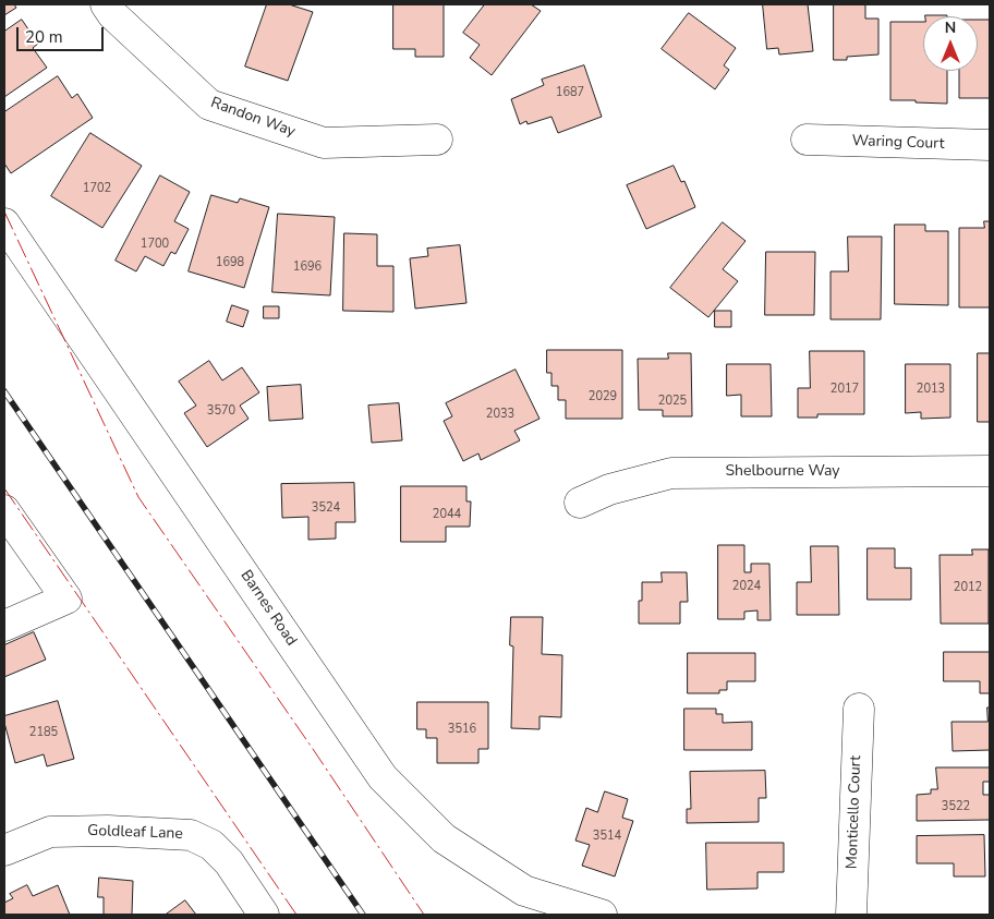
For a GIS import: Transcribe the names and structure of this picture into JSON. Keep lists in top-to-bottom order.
{
  "streets": {
    "street": [
      "Randon Way",
      "Waring Court",
      "Shelbourne Way",
      "Barnes Road",
      "Monticello Court",
      "Goldleaf Lane"
    ]
  },
  "house_numbers": [
    "1687",
    "1702",
    "1700",
    "1698",
    "1696",
    "2017",
    "2013",
    "2029",
    "2025",
    "3570",
    "2033",
    "3524",
    "2044",
    "2024",
    "2012",
    "3516",
    "2185",
    "3522",
    "3514"
  ],
  "scale_bar": "20 m",
  "north": "top"
}
